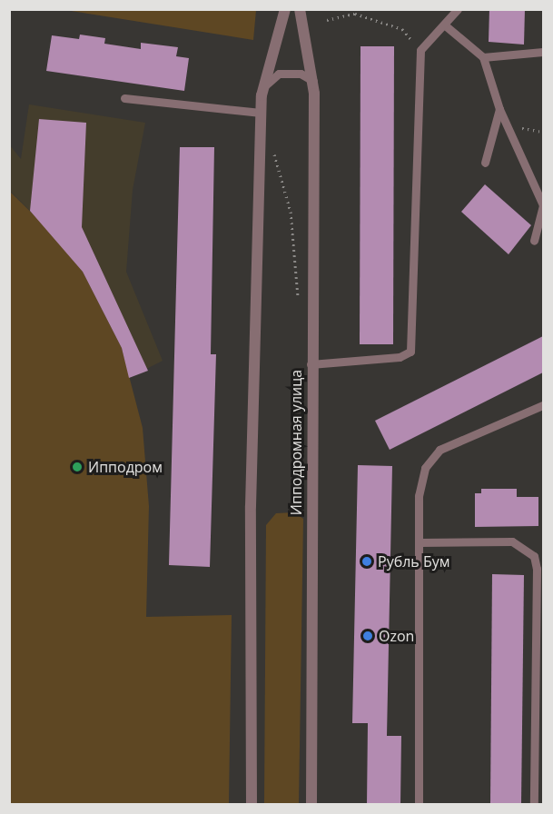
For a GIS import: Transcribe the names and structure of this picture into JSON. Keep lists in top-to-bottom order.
{
  "streets": {
    "street": ["Ипподромная улица"]
  },
  "places": ["Ипподром", "Рубль Бум", "Ozon"]
}
